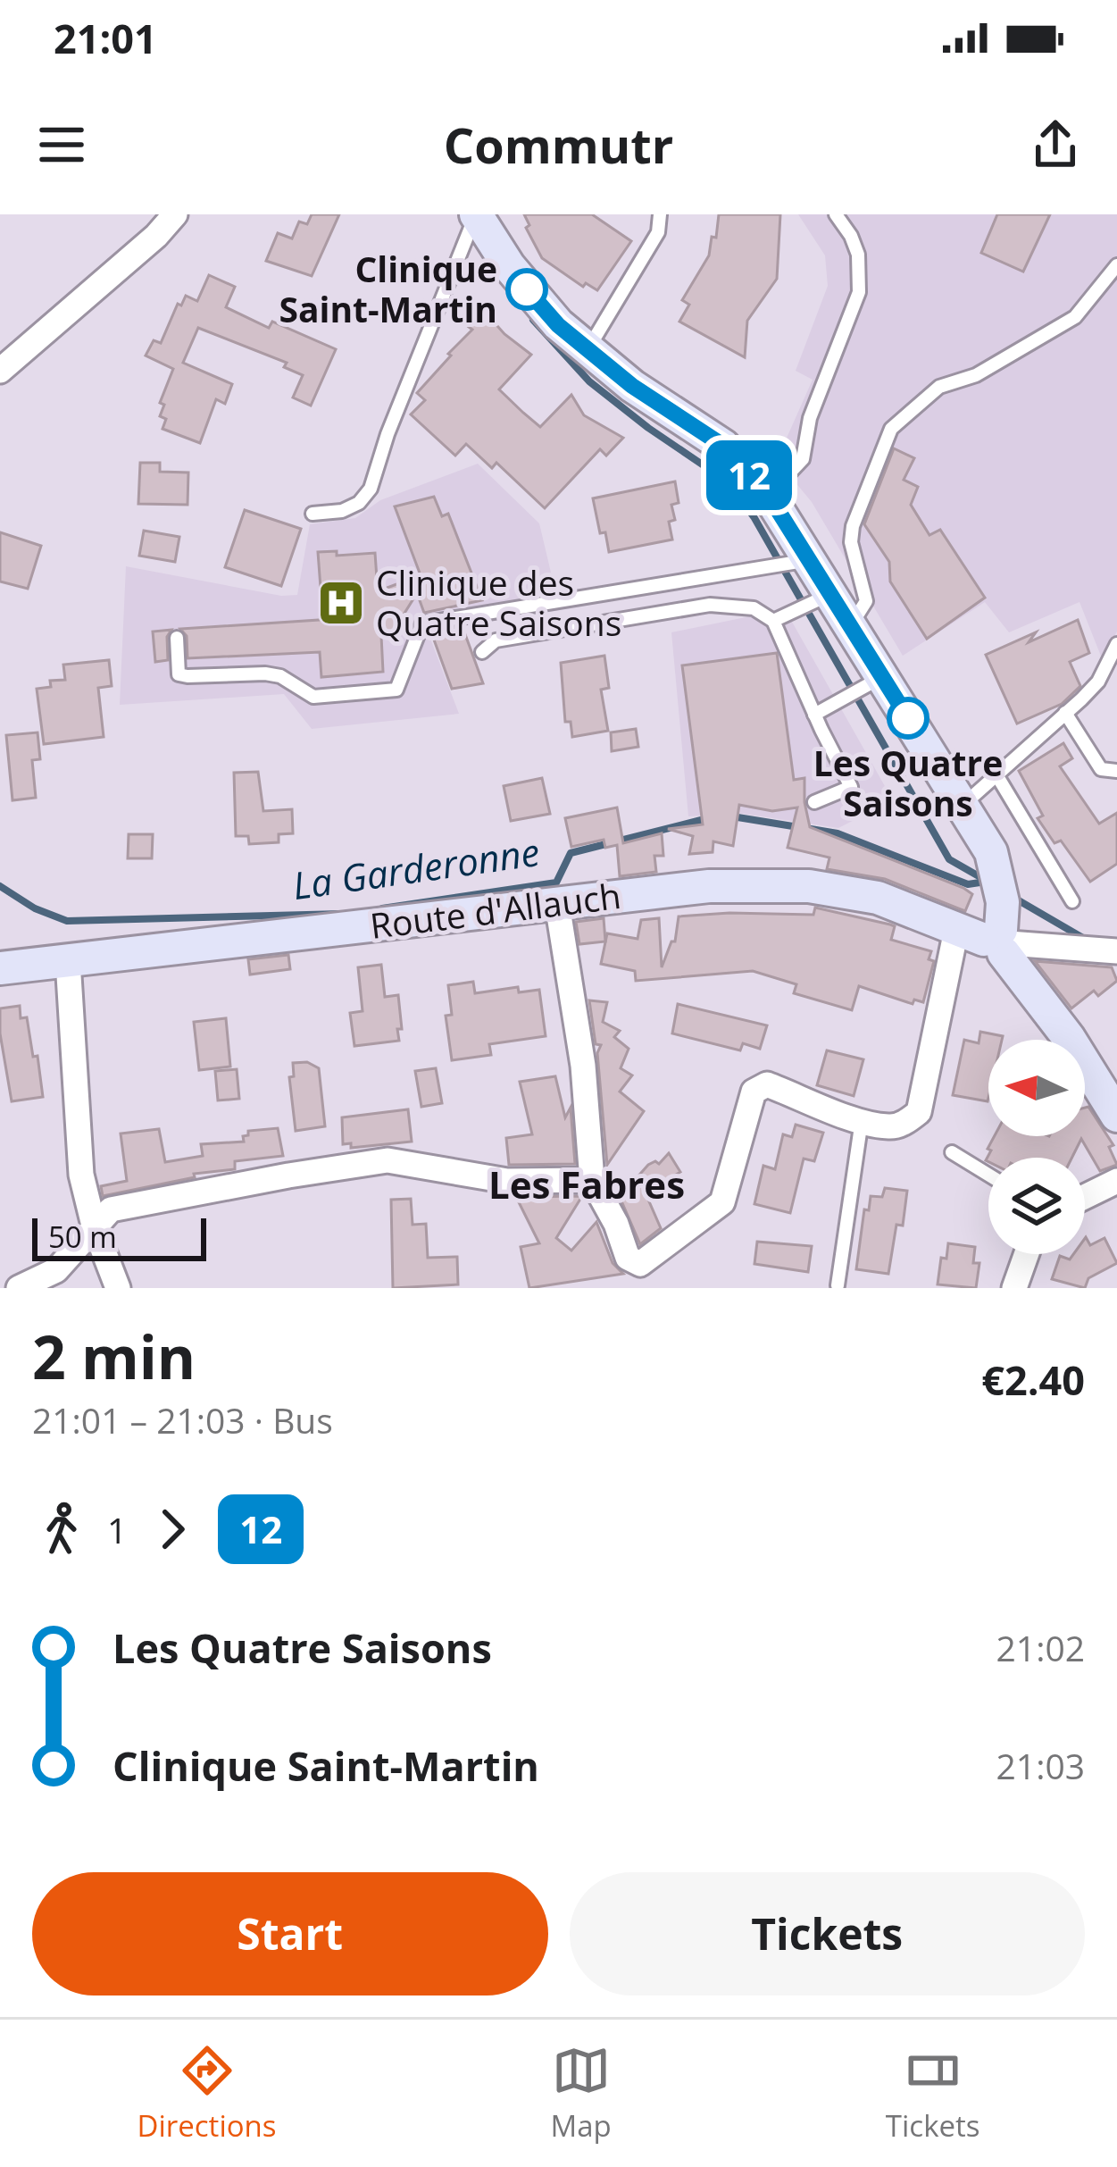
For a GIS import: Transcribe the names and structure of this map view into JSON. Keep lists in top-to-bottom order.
{
  "streets": {
    "main road": ["Route d'Allauch"]
  },
  "districts": ["Les Fabres"],
  "water": ["La Garderonne"],
  "places": {
    "other": ["Clinique Saint-Martin", "Les Quatre Saisons"],
    "hospital": ["Clinique des Quatre Saisons"]
  },
  "lines": ["bus line 12"],
  "scale_bar": "50 m",
  "north": "left",
  "page": {
    "status": "21:01",
    "header": "Commutr",
    "on_map": "12",
    "scale": "50 m",
    "heading": ["2 min", "21:01 – 21:03 · Bus", "€2.40"],
    "legs": ["1", "12"],
    "list": [
      {
        "name": "Les Quatre Saisons",
        "value": "21:02"
      },
      {
        "name": "Clinique Saint-Martin",
        "value": "21:03"
      }
    ],
    "buttons": ["Start", "Tickets"],
    "tabs": ["Directions", "Map", "Tickets"]
  }
}
